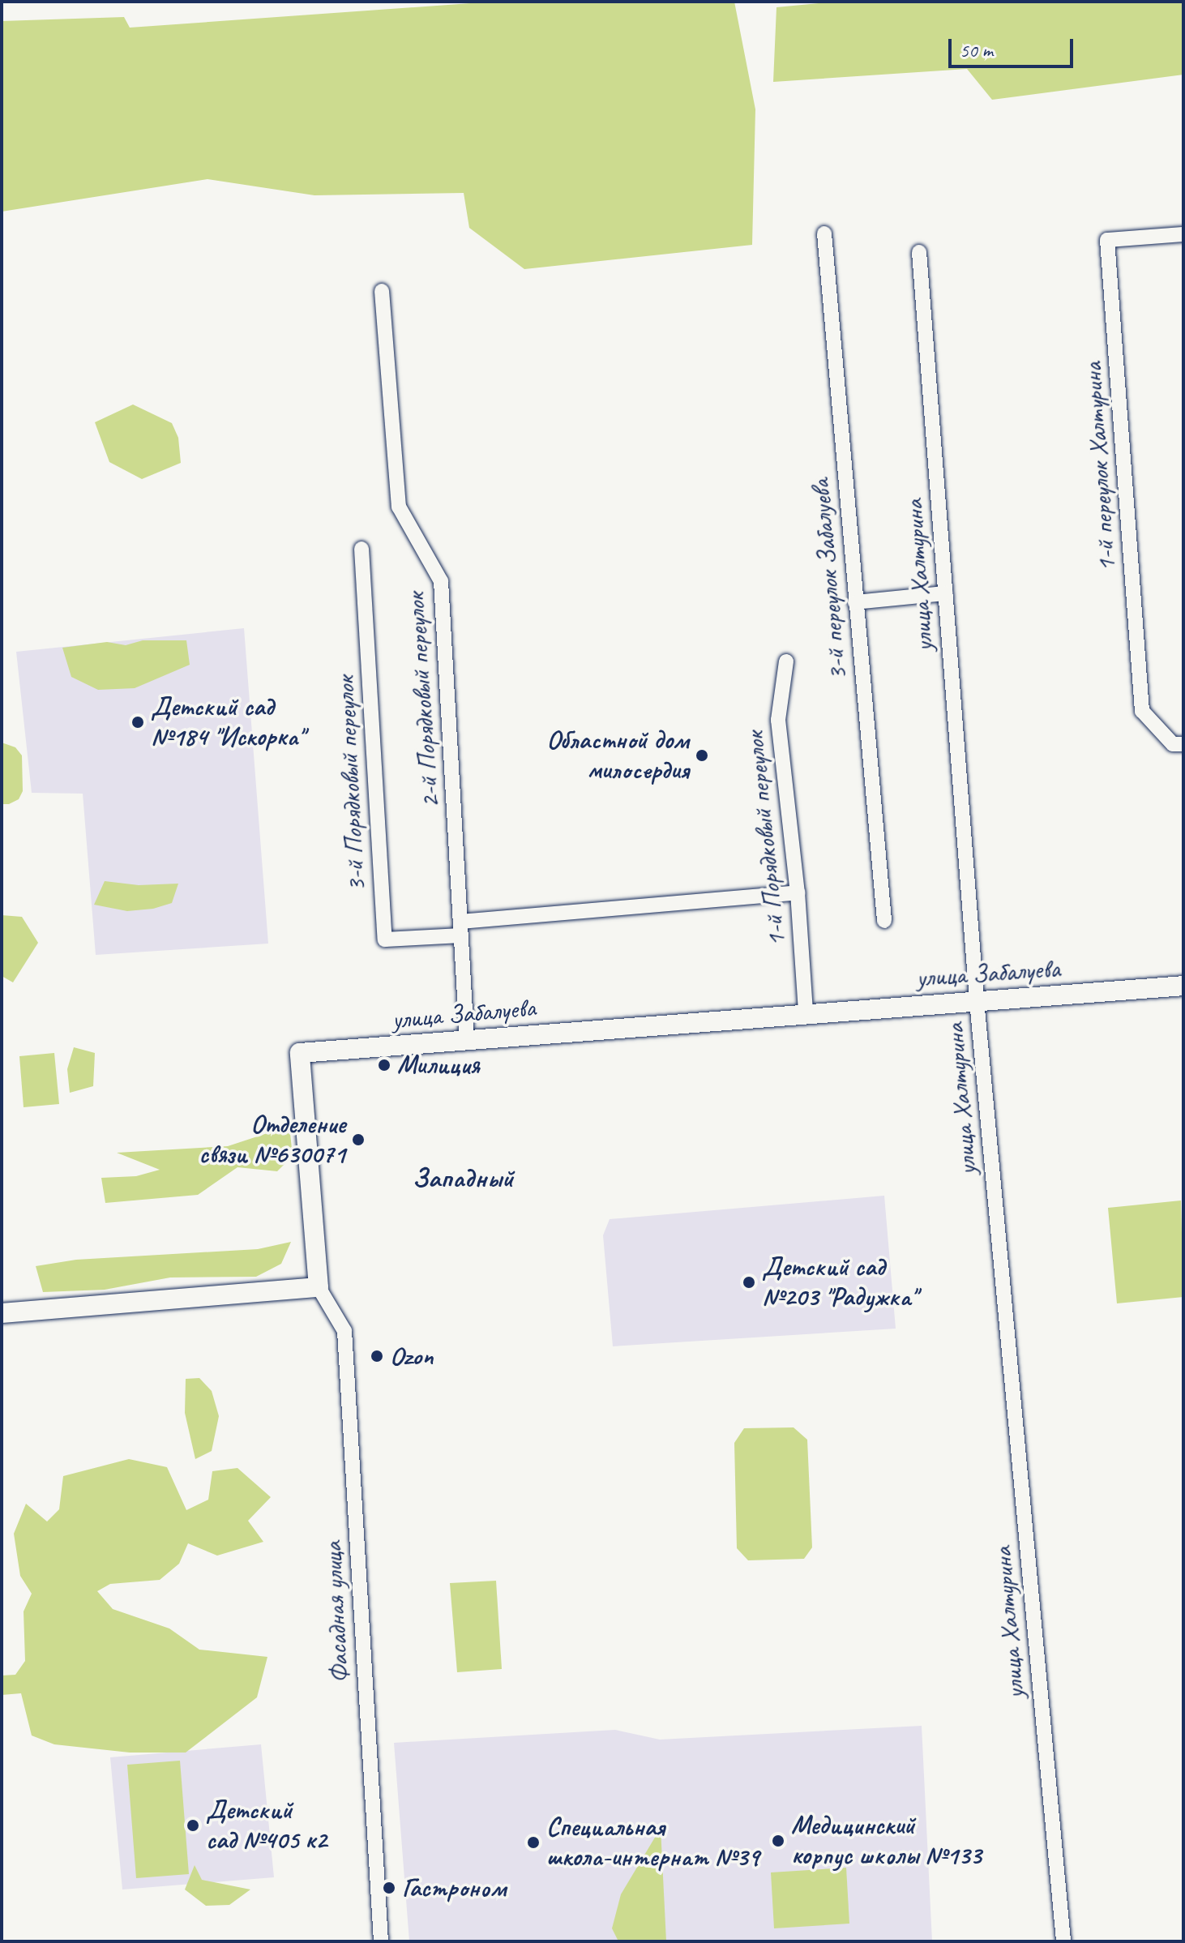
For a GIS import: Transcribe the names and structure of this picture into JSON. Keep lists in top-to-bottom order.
{
  "streets": {
    "street": [
      "1-й переулок Халтурина",
      "улица Халтурина",
      "3-й переулок Забалуева",
      "2-й Порядковый переулок",
      "3-й Порядковый переулок",
      "1-й Порядковый переулок",
      "улица Забалуева",
      "Фасадная улица"
    ]
  },
  "crossings": [
    ["улица Халтурина", "улица Забалуева"],
    ["2-й Порядковый переулок", "3-й Порядковый переулок"],
    ["2-й Порядковый переулок", "улица Забалуева"],
    ["1-й Порядковый переулок", "улица Забалуева"],
    ["улица Забалуева", "Фасадная улица"]
  ],
  "districts": ["Западный"],
  "places": [
    "Детский сад №184 \"Искорка\"",
    "Областной дом милосердия",
    "Милиция",
    "Отделение связи №630071",
    "Детский сад №203 \"Радужка\"",
    "Ozon",
    "Детский сад №405 к2",
    "Медицинский корпус школы №133",
    "Специальная школа-интернат №39",
    "Гастроном"
  ],
  "scale_bar": "50 m"
}
